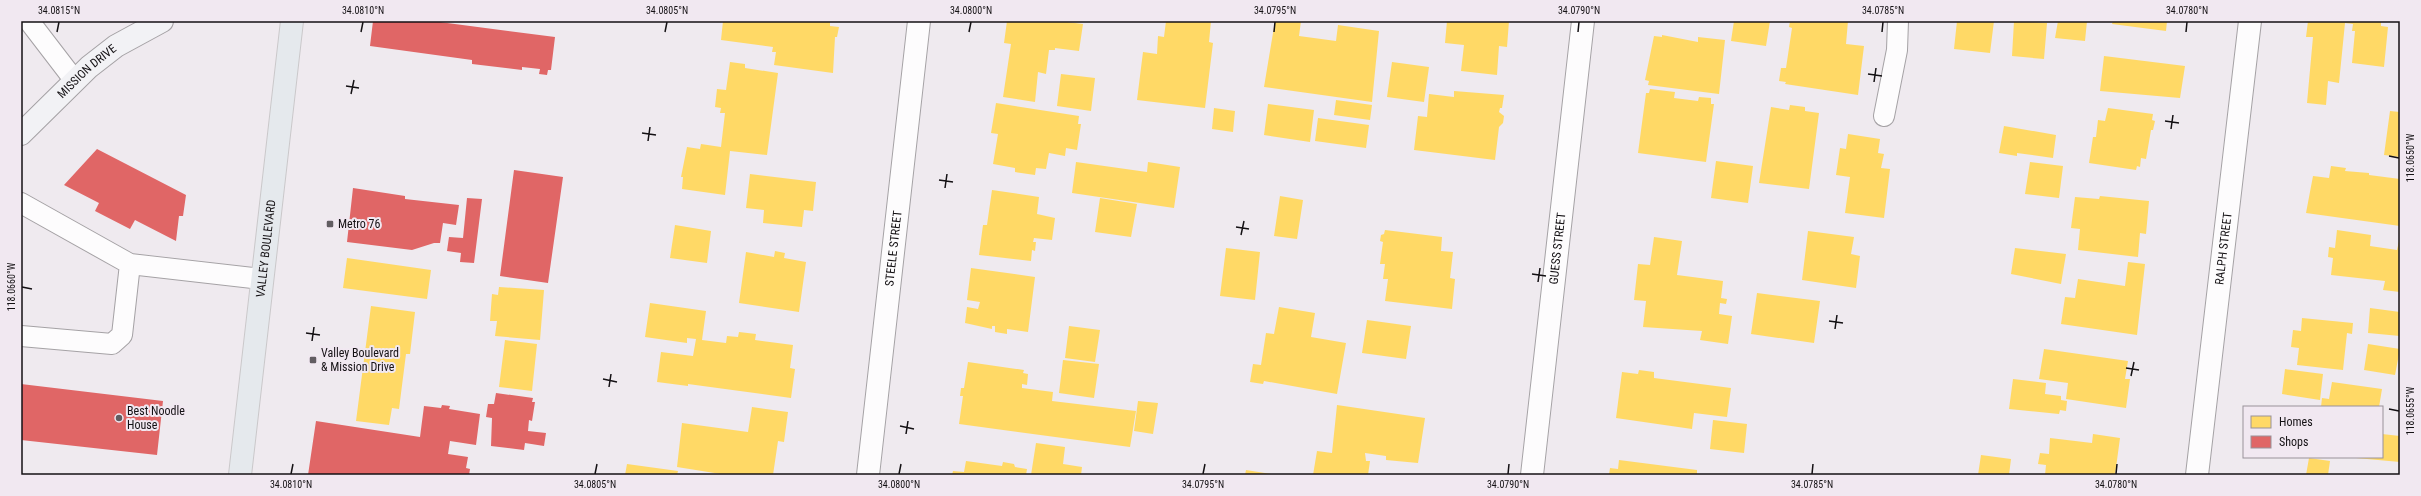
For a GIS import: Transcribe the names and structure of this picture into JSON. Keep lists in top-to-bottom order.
{
  "streets": {
    "main road": ["MISSION DRIVE", "VALLEY BOULEVARD"],
    "street": ["STEELE STREET", "GUESS STREET", "RALPH STREET"]
  },
  "places": {
    "transit": ["Metro 76", "Valley Boulevard & Mission Drive"],
    "other": ["Best Noodle House"]
  },
  "legend": ["Homes", "Shops"],
  "coordinates": [
    "34.0815°N",
    "34.0810°N",
    "34.0805°N",
    "34.0800°N",
    "34.0795°N",
    "34.0790°N",
    "34.0785°N",
    "34.0780°N",
    "118.0650°W",
    "118.0660°W",
    "118.0655°W"
  ]
}
